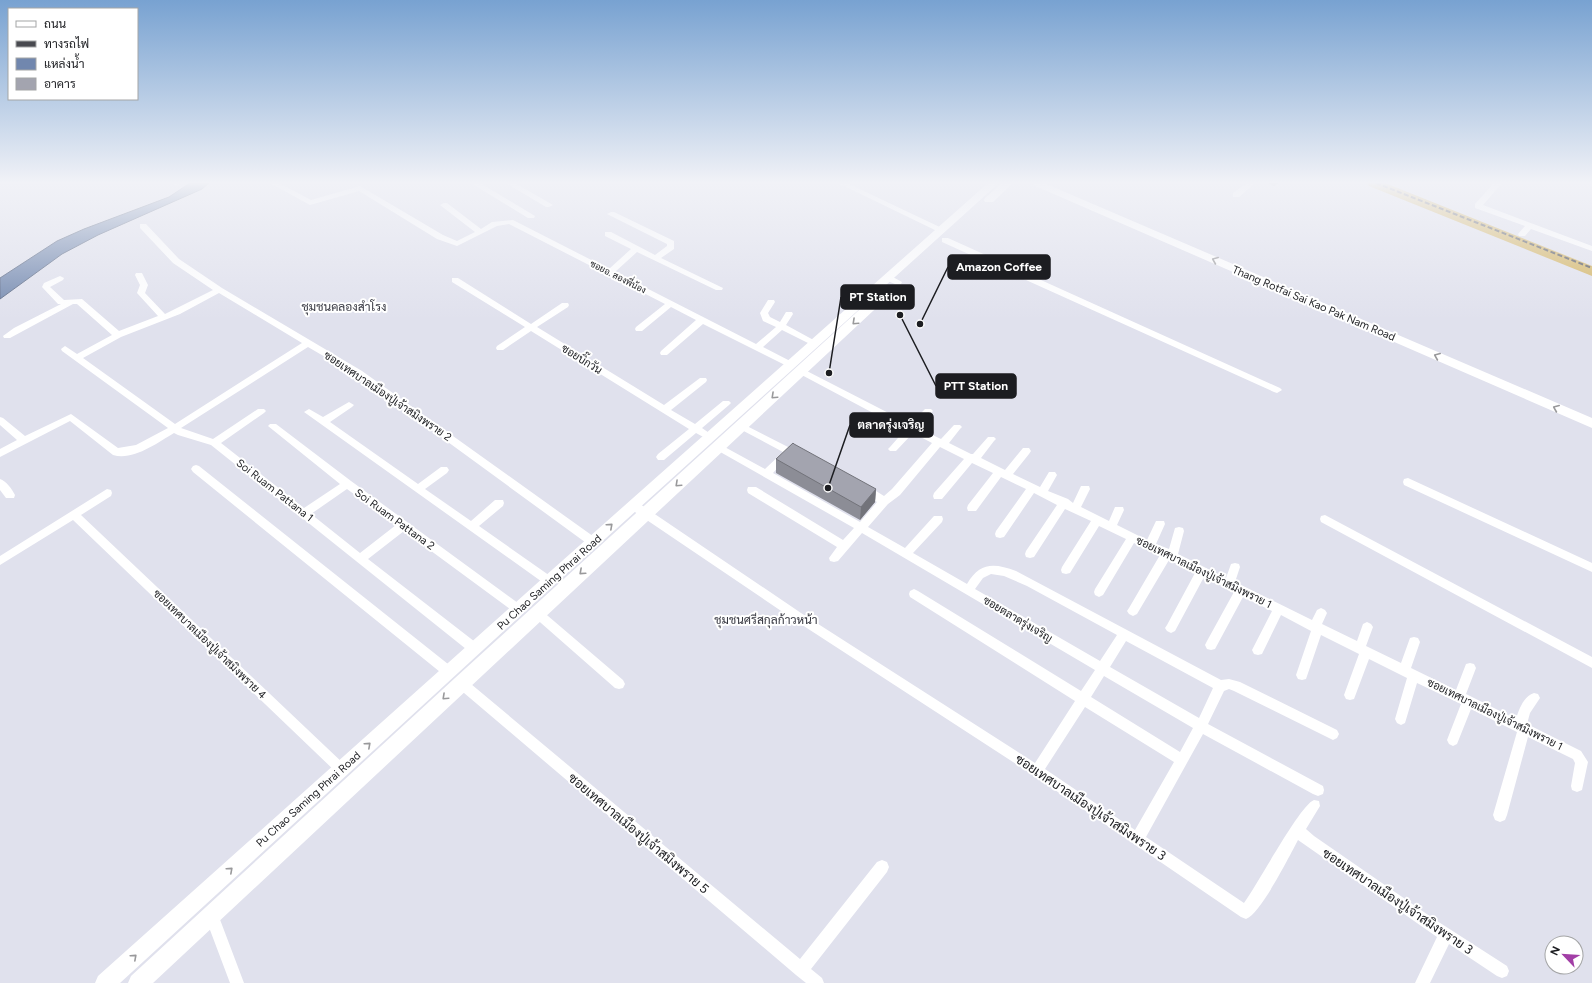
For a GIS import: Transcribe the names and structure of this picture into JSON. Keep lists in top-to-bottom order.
{
  "streets": {
    "main road": ["Thang Rotfai Sai Kao Pak Nam Road", "Pu Chao Saming Phrai Road"],
    "street": [
      "ซอยอ. สองพี่น้อง",
      "ซอยบิ๊กวัน",
      "ซอยเทศบาลเมืองปู่เจ้าสมิงพราย 2",
      "Soi Ruam Pattana 1",
      "Soi Ruam Pattana 2",
      "ซอยเทศบาลเมืองปู่เจ้าสมิงพราย 1",
      "ซอยตลาดรุ่งเจริญ",
      "ซอยเทศบาลเมืองปู่เจ้าสมิงพราย 4",
      "ซอยเทศบาลเมืองปู่เจ้าสมิงพราย 3",
      "ซอยเทศบาลเมืองปู่เจ้าสมิงพราย 5"
    ]
  },
  "crossings": [
    ["ซอยอ. สองพี่น้อง", "ซอยเทศบาลเมืองปู่เจ้าสมิงพราย 1"],
    ["ซอยอ. สองพี่น้อง", "Pu Chao Saming Phrai Road"],
    ["ซอยบิ๊กวัน", "Pu Chao Saming Phrai Road"],
    ["ซอยบิ๊กวัน", "ซอยตลาดรุ่งเจริญ"],
    ["ซอยเทศบาลเมืองปู่เจ้าสมิงพราย 2", "Pu Chao Saming Phrai Road"],
    ["Soi Ruam Pattana 1", "Pu Chao Saming Phrai Road"],
    ["Soi Ruam Pattana 2", "Pu Chao Saming Phrai Road"],
    ["ซอยเทศบาลเมืองปู่เจ้าสมิงพราย 1", "Pu Chao Saming Phrai Road"],
    ["Pu Chao Saming Phrai Road", "ซอยตลาดรุ่งเจริญ"],
    ["Pu Chao Saming Phrai Road", "ซอยเทศบาลเมืองปู่เจ้าสมิงพราย 4"],
    ["Pu Chao Saming Phrai Road", "ซอยเทศบาลเมืองปู่เจ้าสมิงพราย 3"],
    ["Pu Chao Saming Phrai Road", "ซอยเทศบาลเมืองปู่เจ้าสมิงพราย 5"]
  ],
  "one_way": ["Thang Rotfai Sai Kao Pak Nam Road"],
  "districts": ["ชุมชนคลองสำโรง", "ชุมชนศรีสกุลก้าวหน้า"],
  "places": [
    "PTT Station",
    "Amazon Coffee",
    "PT Station",
    "ตลาดรุ่งเจริญ"
  ],
  "legend": [
    "ถนน",
    "ทางรถไฟ",
    "แหล่งน้ำ",
    "อาคาร"
  ],
  "north": "top left"
}
